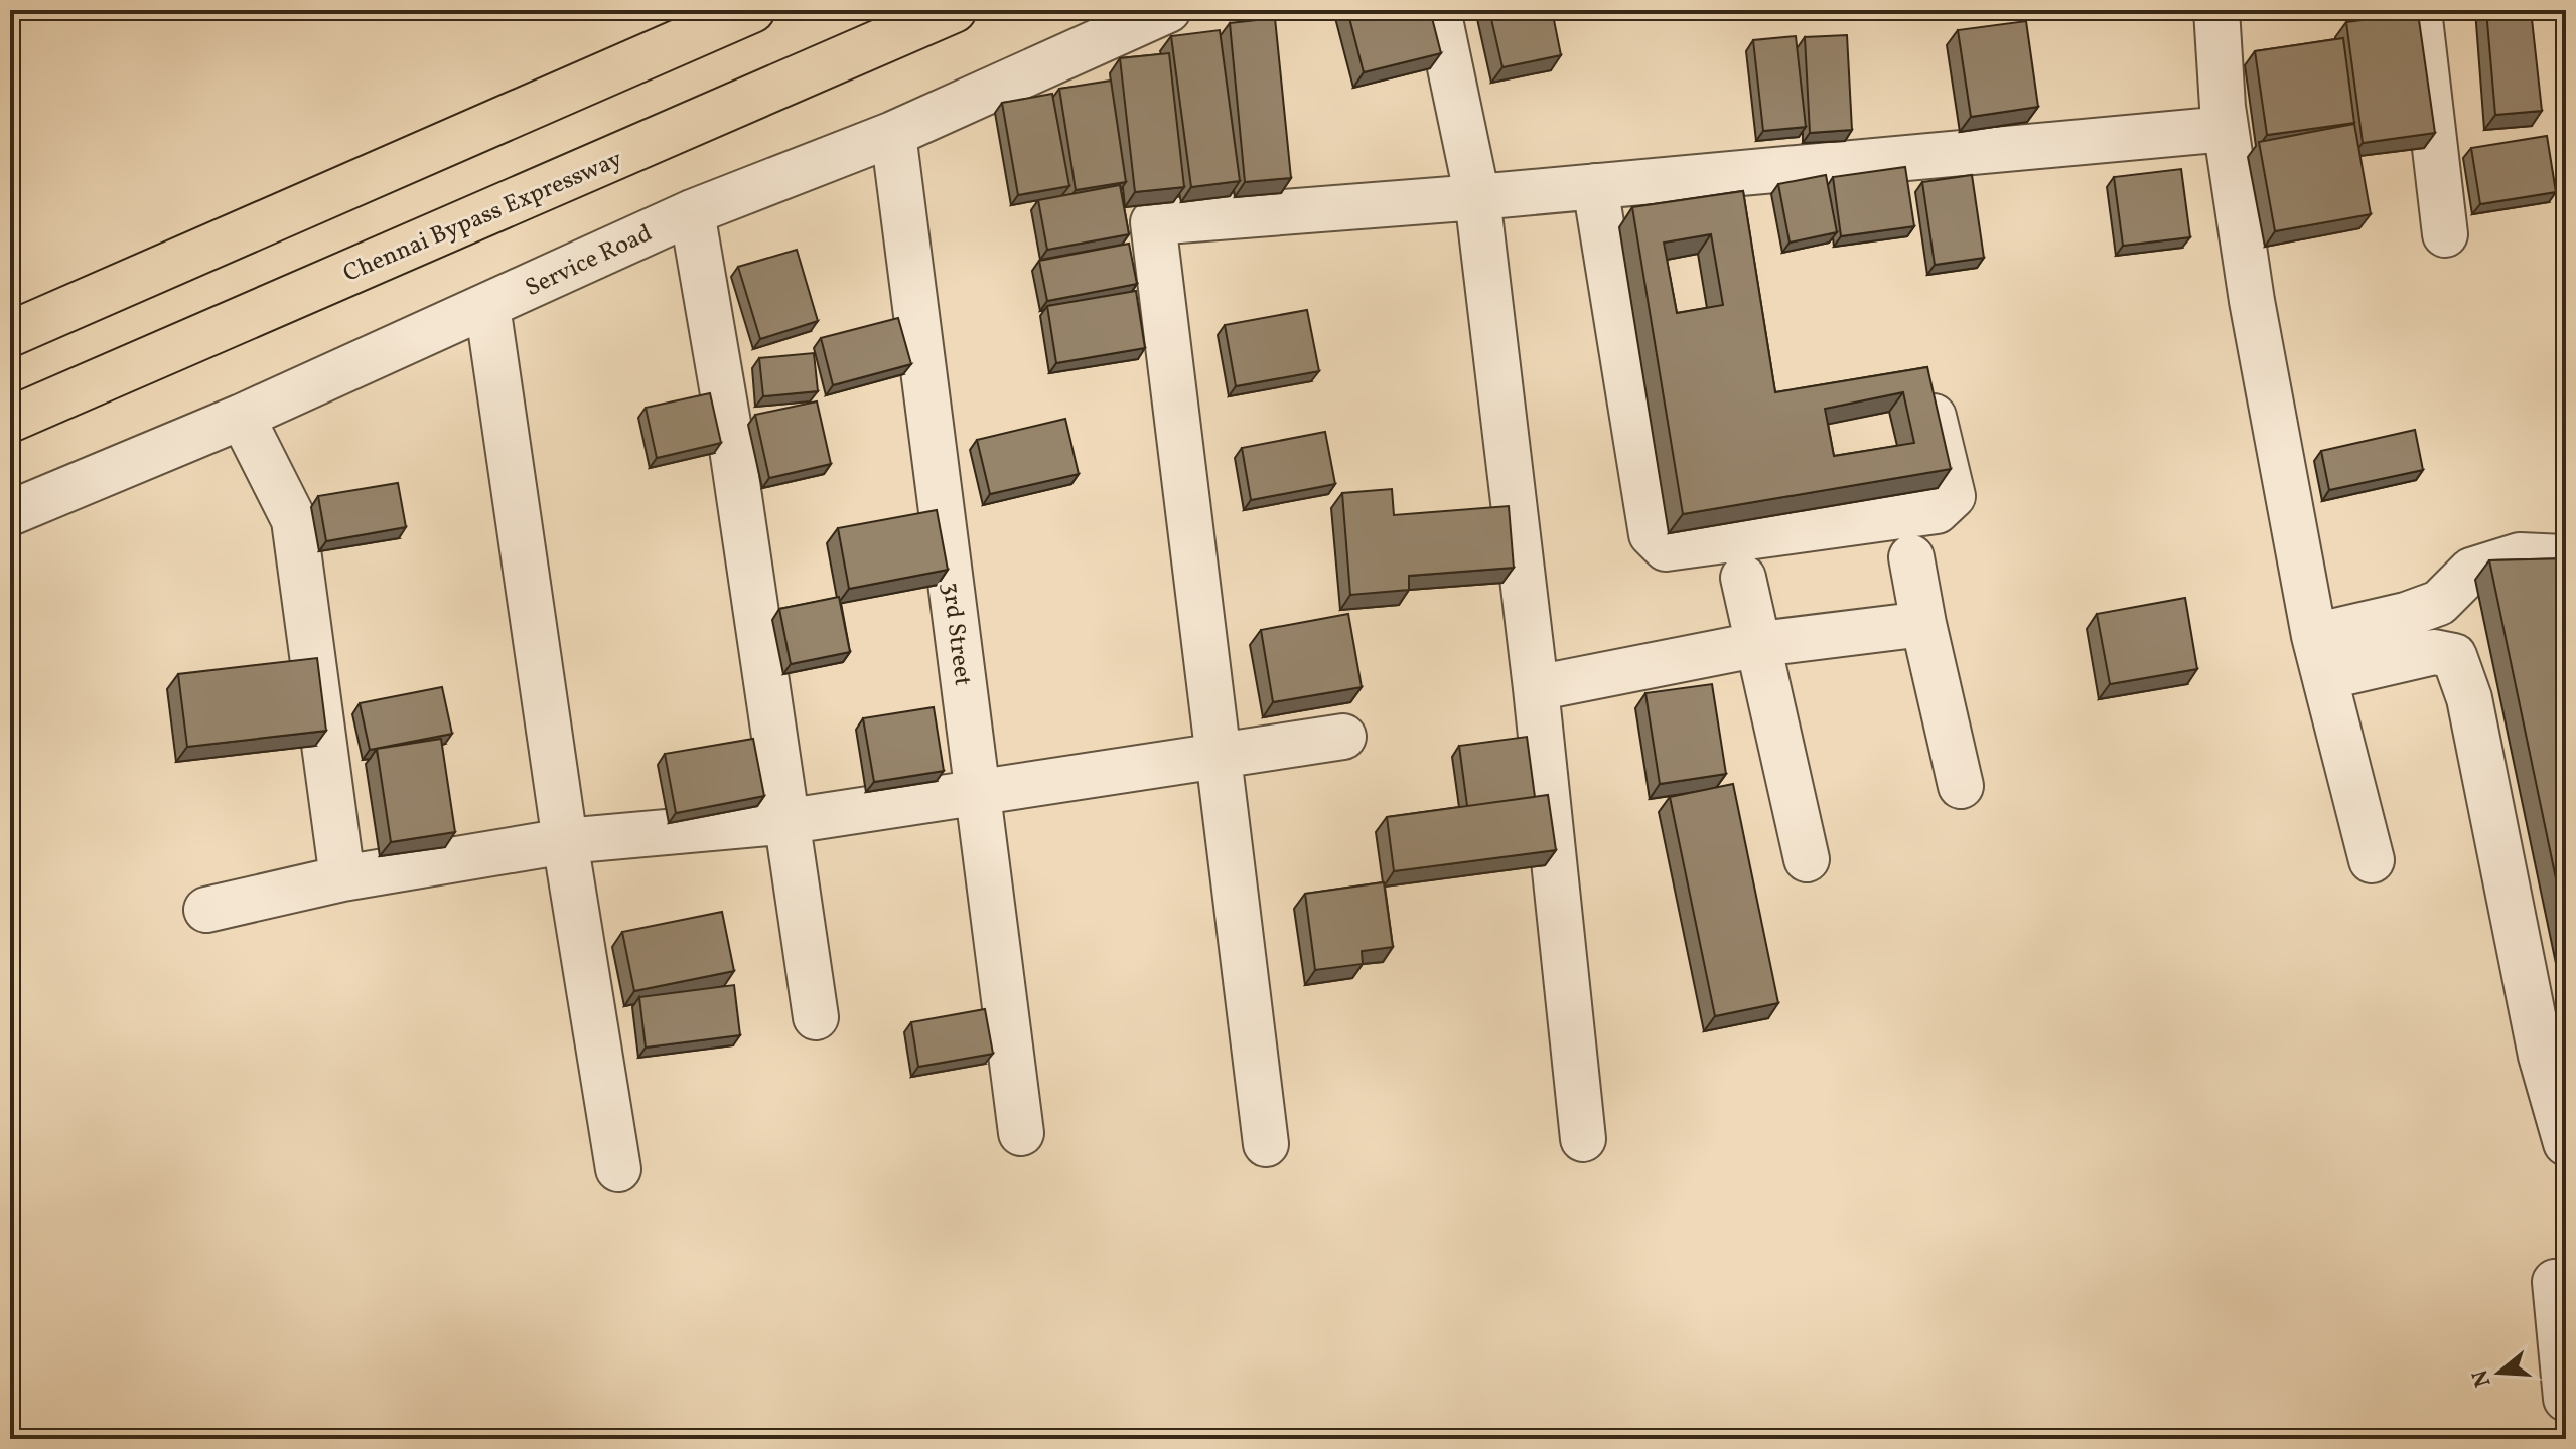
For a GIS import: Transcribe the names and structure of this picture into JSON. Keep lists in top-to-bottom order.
{
  "streets": {
    "highway": ["Chennai Bypass Expressway"],
    "street": ["Service Road", "3rd Street"]
  },
  "crossings": [
    ["Service Road", "3rd Street"]
  ],
  "north": "left"
}
